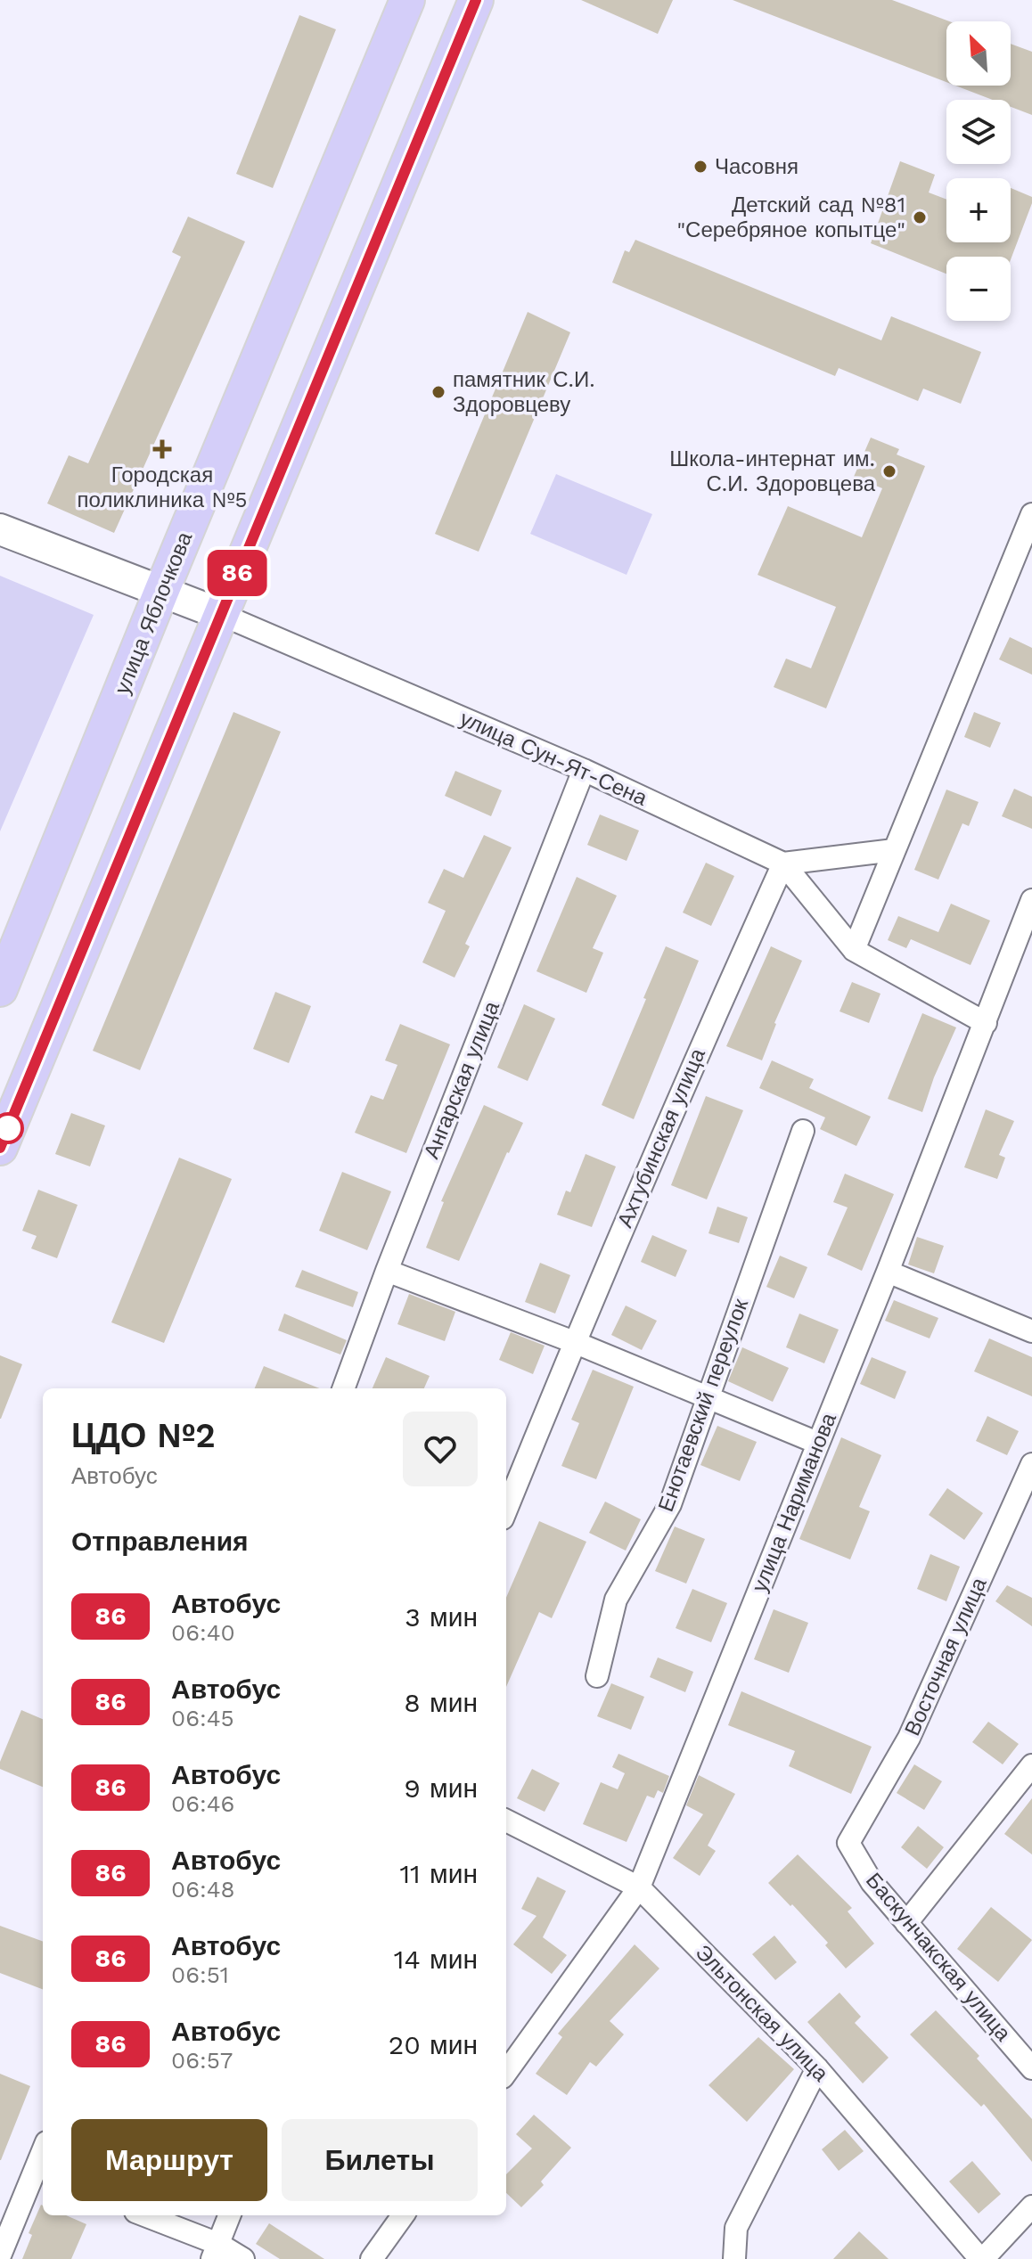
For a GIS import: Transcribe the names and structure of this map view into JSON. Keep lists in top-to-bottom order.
{
  "streets": {
    "main road": ["улица Яблочкова"],
    "street": [
      "улица Сун-Ят-Сена",
      "Ангарская улица",
      "Ахтубинская улица",
      "Енотаевский переулок",
      "улица Нариманова",
      "Восточная улица",
      "Баскунчакская улица",
      "Эльтонская улица"
    ]
  },
  "crossings": [
    ["улица Сун-Ят-Сена", "Ангарская улица"],
    ["улица Сун-Ят-Сена", "Ахтубинская улица"],
    ["улица Нариманова", "Эльтонская улица"],
    ["Восточная улица", "Баскунчакская улица"]
  ],
  "places": {
    "other": [
      "Часовня",
      "Детский сад №81 \"Серебряное копытце\"",
      "памятник С.И. Здоровцеву",
      "Школа-интернат им. С.И. Здоровцева"
    ],
    "health": ["Городская поликлиника №5"]
  },
  "lines": ["bus line 86"],
  "north": "top left",
  "page": {
    "on_map": "86",
    "map_buttons": ["+", "−"],
    "heading": [
      ["ЦДО №2", "Автобус"],
      "Отправления"
    ],
    "list": [
      {
        "mark": "86",
        "name": "Автобус",
        "note": "06:40",
        "value": "3 мин"
      },
      {
        "mark": "86",
        "name": "Автобус",
        "note": "06:45",
        "value": "8 мин"
      },
      {
        "mark": "86",
        "name": "Автобус",
        "note": "06:46",
        "value": "9 мин"
      },
      {
        "mark": "86",
        "name": "Автобус",
        "note": "06:48",
        "value": "11 мин"
      },
      {
        "mark": "86",
        "name": "Автобус",
        "note": "06:51",
        "value": "14 мин"
      },
      {
        "mark": "86",
        "name": "Автобус",
        "note": "06:57",
        "value": "20 мин"
      }
    ],
    "buttons": ["Маршрут", "Билеты"]
  }
}
